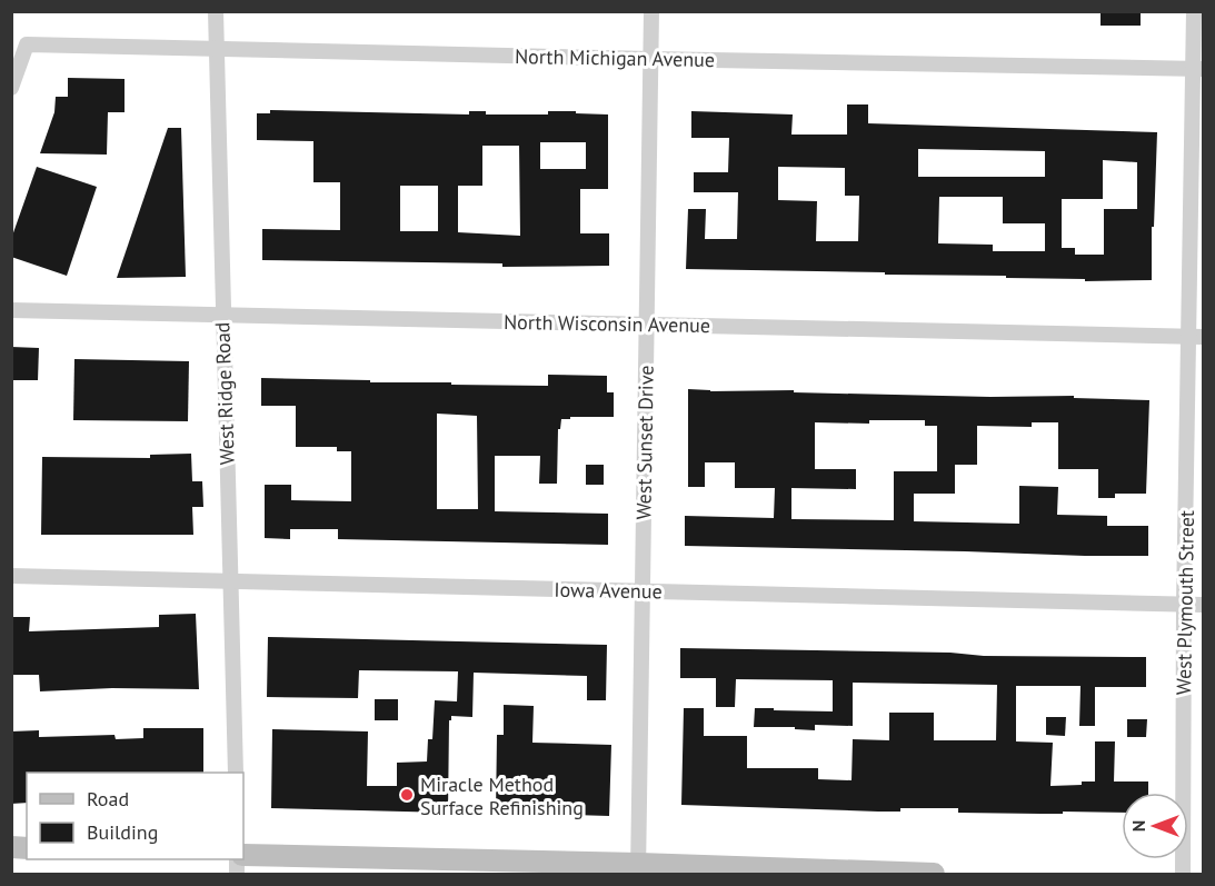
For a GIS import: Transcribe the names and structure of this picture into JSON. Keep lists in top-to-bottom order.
{
  "streets": {
    "street": [
      "North Michigan Avenue",
      "North Wisconsin Avenue",
      "West Ridge Road",
      "West Sunset Drive",
      "Iowa Avenue",
      "West Plymouth Street"
    ]
  },
  "crossings": [
    ["North Michigan Avenue", "West Ridge Road"],
    ["North Michigan Avenue", "West Sunset Drive"],
    ["North Michigan Avenue", "West Plymouth Street"],
    ["North Wisconsin Avenue", "West Ridge Road"],
    ["North Wisconsin Avenue", "West Sunset Drive"],
    ["North Wisconsin Avenue", "West Plymouth Street"],
    ["West Ridge Road", "Iowa Avenue"],
    ["West Sunset Drive", "Iowa Avenue"],
    ["Iowa Avenue", "West Plymouth Street"]
  ],
  "places": ["Miracle Method Surface Refinishing"],
  "legend": ["Road", "Building"],
  "north": "left"
}
